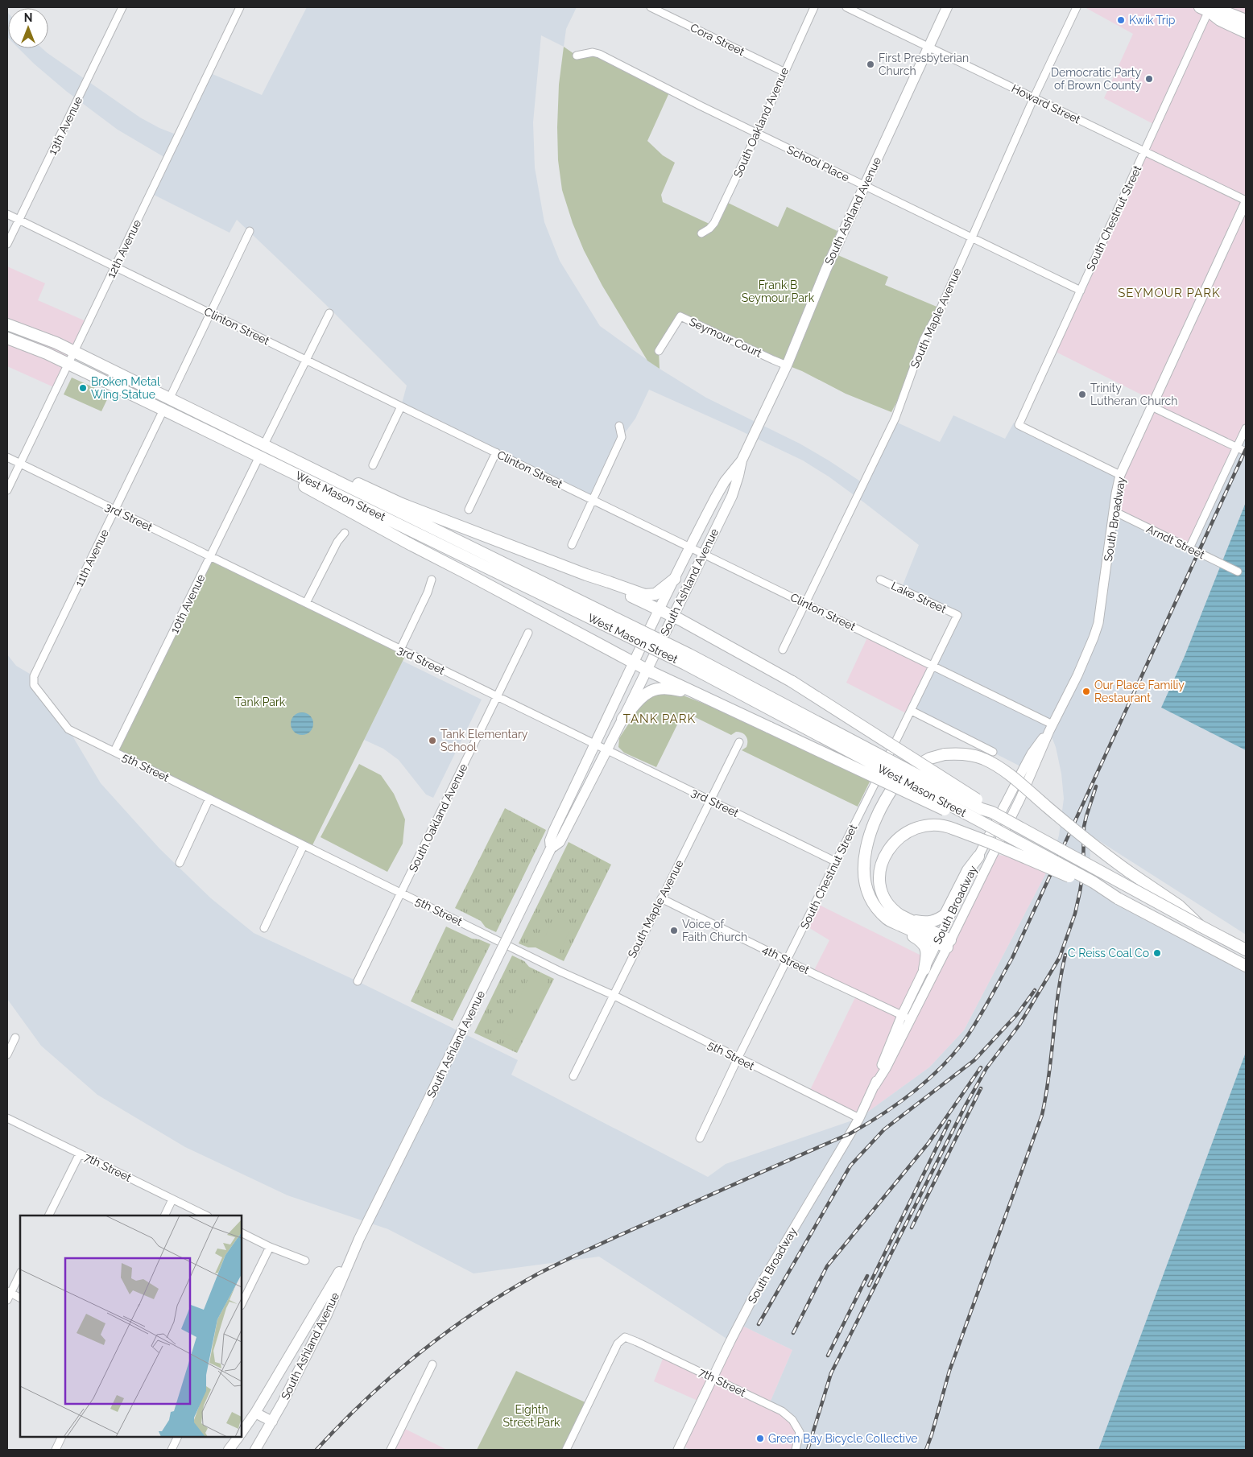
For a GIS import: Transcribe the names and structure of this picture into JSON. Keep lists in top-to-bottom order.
{
  "streets": {
    "main road": ["South Ashland Avenue", "West Mason Street"],
    "street": [
      "Cora Street",
      "Howard Street",
      "South Oakland Avenue",
      "13th Avenue",
      "School Place",
      "South Chestnut Street",
      "12th Avenue",
      "South Maple Avenue",
      "Clinton Street",
      "Seymour Court",
      "3rd Street",
      "South Broadway",
      "Arndt Street",
      "11th Avenue",
      "Lake Street",
      "10th Avenue",
      "5th Street",
      "4th Street",
      "7th Street"
    ]
  },
  "crossings": [
    ["Cora Street", "South Oakland Avenue"],
    ["Howard Street", "South Ashland Avenue"],
    ["Howard Street", "South Chestnut Street"],
    ["Howard Street", "South Maple Avenue"],
    ["Howard Street", "South Broadway"],
    ["South Oakland Avenue", "School Place"],
    ["South Oakland Avenue", "3rd Street"],
    ["South Oakland Avenue", "5th Street"],
    ["13th Avenue", "Clinton Street"],
    ["School Place", "South Ashland Avenue"],
    ["School Place", "South Chestnut Street"],
    ["School Place", "South Maple Avenue"],
    ["South Ashland Avenue", "Clinton Street"],
    ["South Ashland Avenue", "Seymour Court"],
    ["South Ashland Avenue", "3rd Street"],
    ["South Chestnut Street", "Clinton Street"],
    ["South Chestnut Street", "3rd Street"],
    ["South Chestnut Street", "South Broadway"],
    ["South Chestnut Street", "Lake Street"],
    ["South Chestnut Street", "5th Street"],
    ["South Chestnut Street", "4th Street"],
    ["12th Avenue", "Clinton Street"],
    ["12th Avenue", "West Mason Street"],
    ["12th Avenue", "3rd Street"],
    ["South Maple Avenue", "Clinton Street"],
    ["South Maple Avenue", "3rd Street"],
    ["South Maple Avenue", "5th Street"],
    ["South Maple Avenue", "4th Street"],
    ["Clinton Street", "South Broadway"],
    ["Clinton Street", "10th Avenue"],
    ["West Mason Street", "11th Avenue"],
    ["West Mason Street", "10th Avenue"],
    ["3rd Street", "11th Avenue"],
    ["3rd Street", "10th Avenue"],
    ["South Broadway", "Arndt Street"],
    ["South Broadway", "5th Street"],
    ["South Broadway", "4th Street"],
    ["South Broadway", "7th Street"],
    ["11th Avenue", "5th Street"],
    ["10th Avenue", "5th Street"]
  ],
  "districts": ["SEYMOUR PARK", "TANK PARK"],
  "parks": ["Frank B Seymour Park", "Tank Park", "Eighth Street Park"],
  "places": [
    "Kwik Trip",
    "First Presbyterian Church",
    "Democratic Party of Brown County",
    "Broken Metal Wing Statue",
    "Trinity Lutheran Church",
    "Our Place Familiy Restaurant",
    "Tank Elementary School",
    "Voice of Faith Church",
    "C Reiss Coal Co",
    "Green Bay Bicycle Collective"
  ],
  "north": "top"
}
